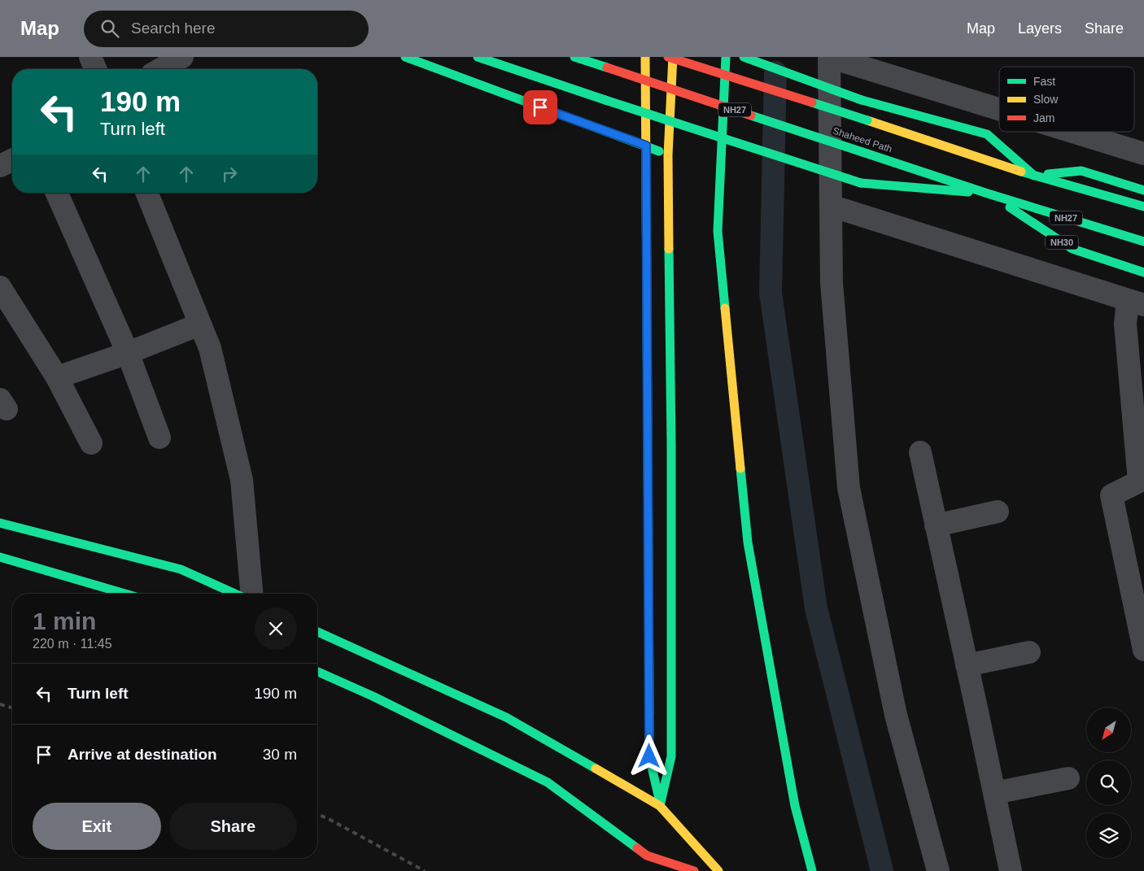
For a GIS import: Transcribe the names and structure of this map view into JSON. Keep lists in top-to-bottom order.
{
  "streets": {
    "main road": ["NH27", "Shaheed Path", "NH30"]
  },
  "crossings": [
    ["Shaheed Path", "NH30"]
  ],
  "legend": ["Fast", "Slow", "Jam"],
  "north": "bottom left",
  "page": {
    "header": "Map",
    "search": "Search here",
    "nav": ["Map", "Layers", "Share"],
    "turn": ["190 m", "Turn left"],
    "heading": ["1 min", "220 m · 11:45"],
    "list": [
      {
        "name": "Turn left",
        "value": "190 m"
      },
      {
        "name": "Arrive at destination",
        "value": "30 m"
      }
    ],
    "buttons": ["Exit", "Share"]
  }
}
